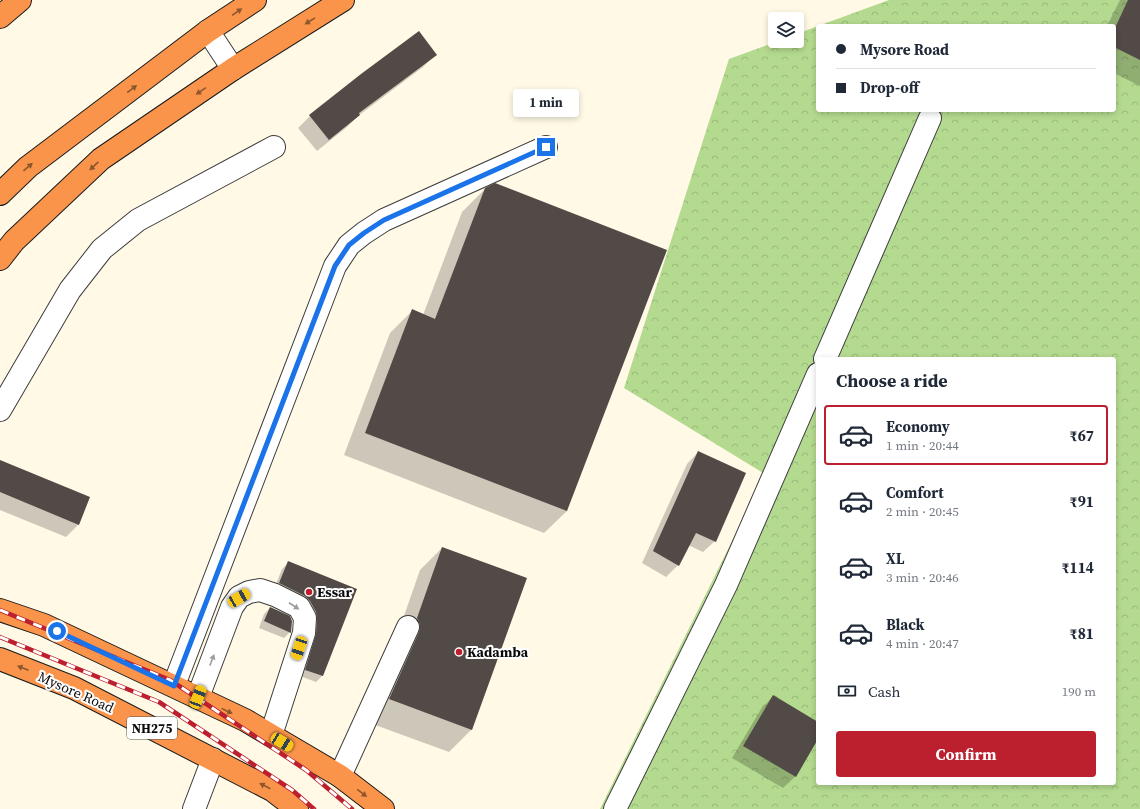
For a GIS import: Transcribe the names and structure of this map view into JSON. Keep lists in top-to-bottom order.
{
  "streets": {
    "highway": ["Mysore Road", "NH275"]
  },
  "places": ["Essar", "Kadamba"],
  "page": {
    "banner": ["Mysore Road", "Drop-off"],
    "bubble": "1 min",
    "heading": "Choose a ride",
    "list": [
      {
        "name": "Economy",
        "note": "1 min · 20:44",
        "value": "₹67"
      },
      {
        "name": "Comfort",
        "note": "2 min · 20:45",
        "value": "₹91"
      },
      {
        "name": "XL",
        "note": "3 min · 20:46",
        "value": "₹114"
      },
      {
        "name": "Black",
        "note": "4 min · 20:47",
        "value": "₹81"
      }
    ],
    "pay": ["Cash", "190 m"],
    "buttons": "Confirm"
  }
}
